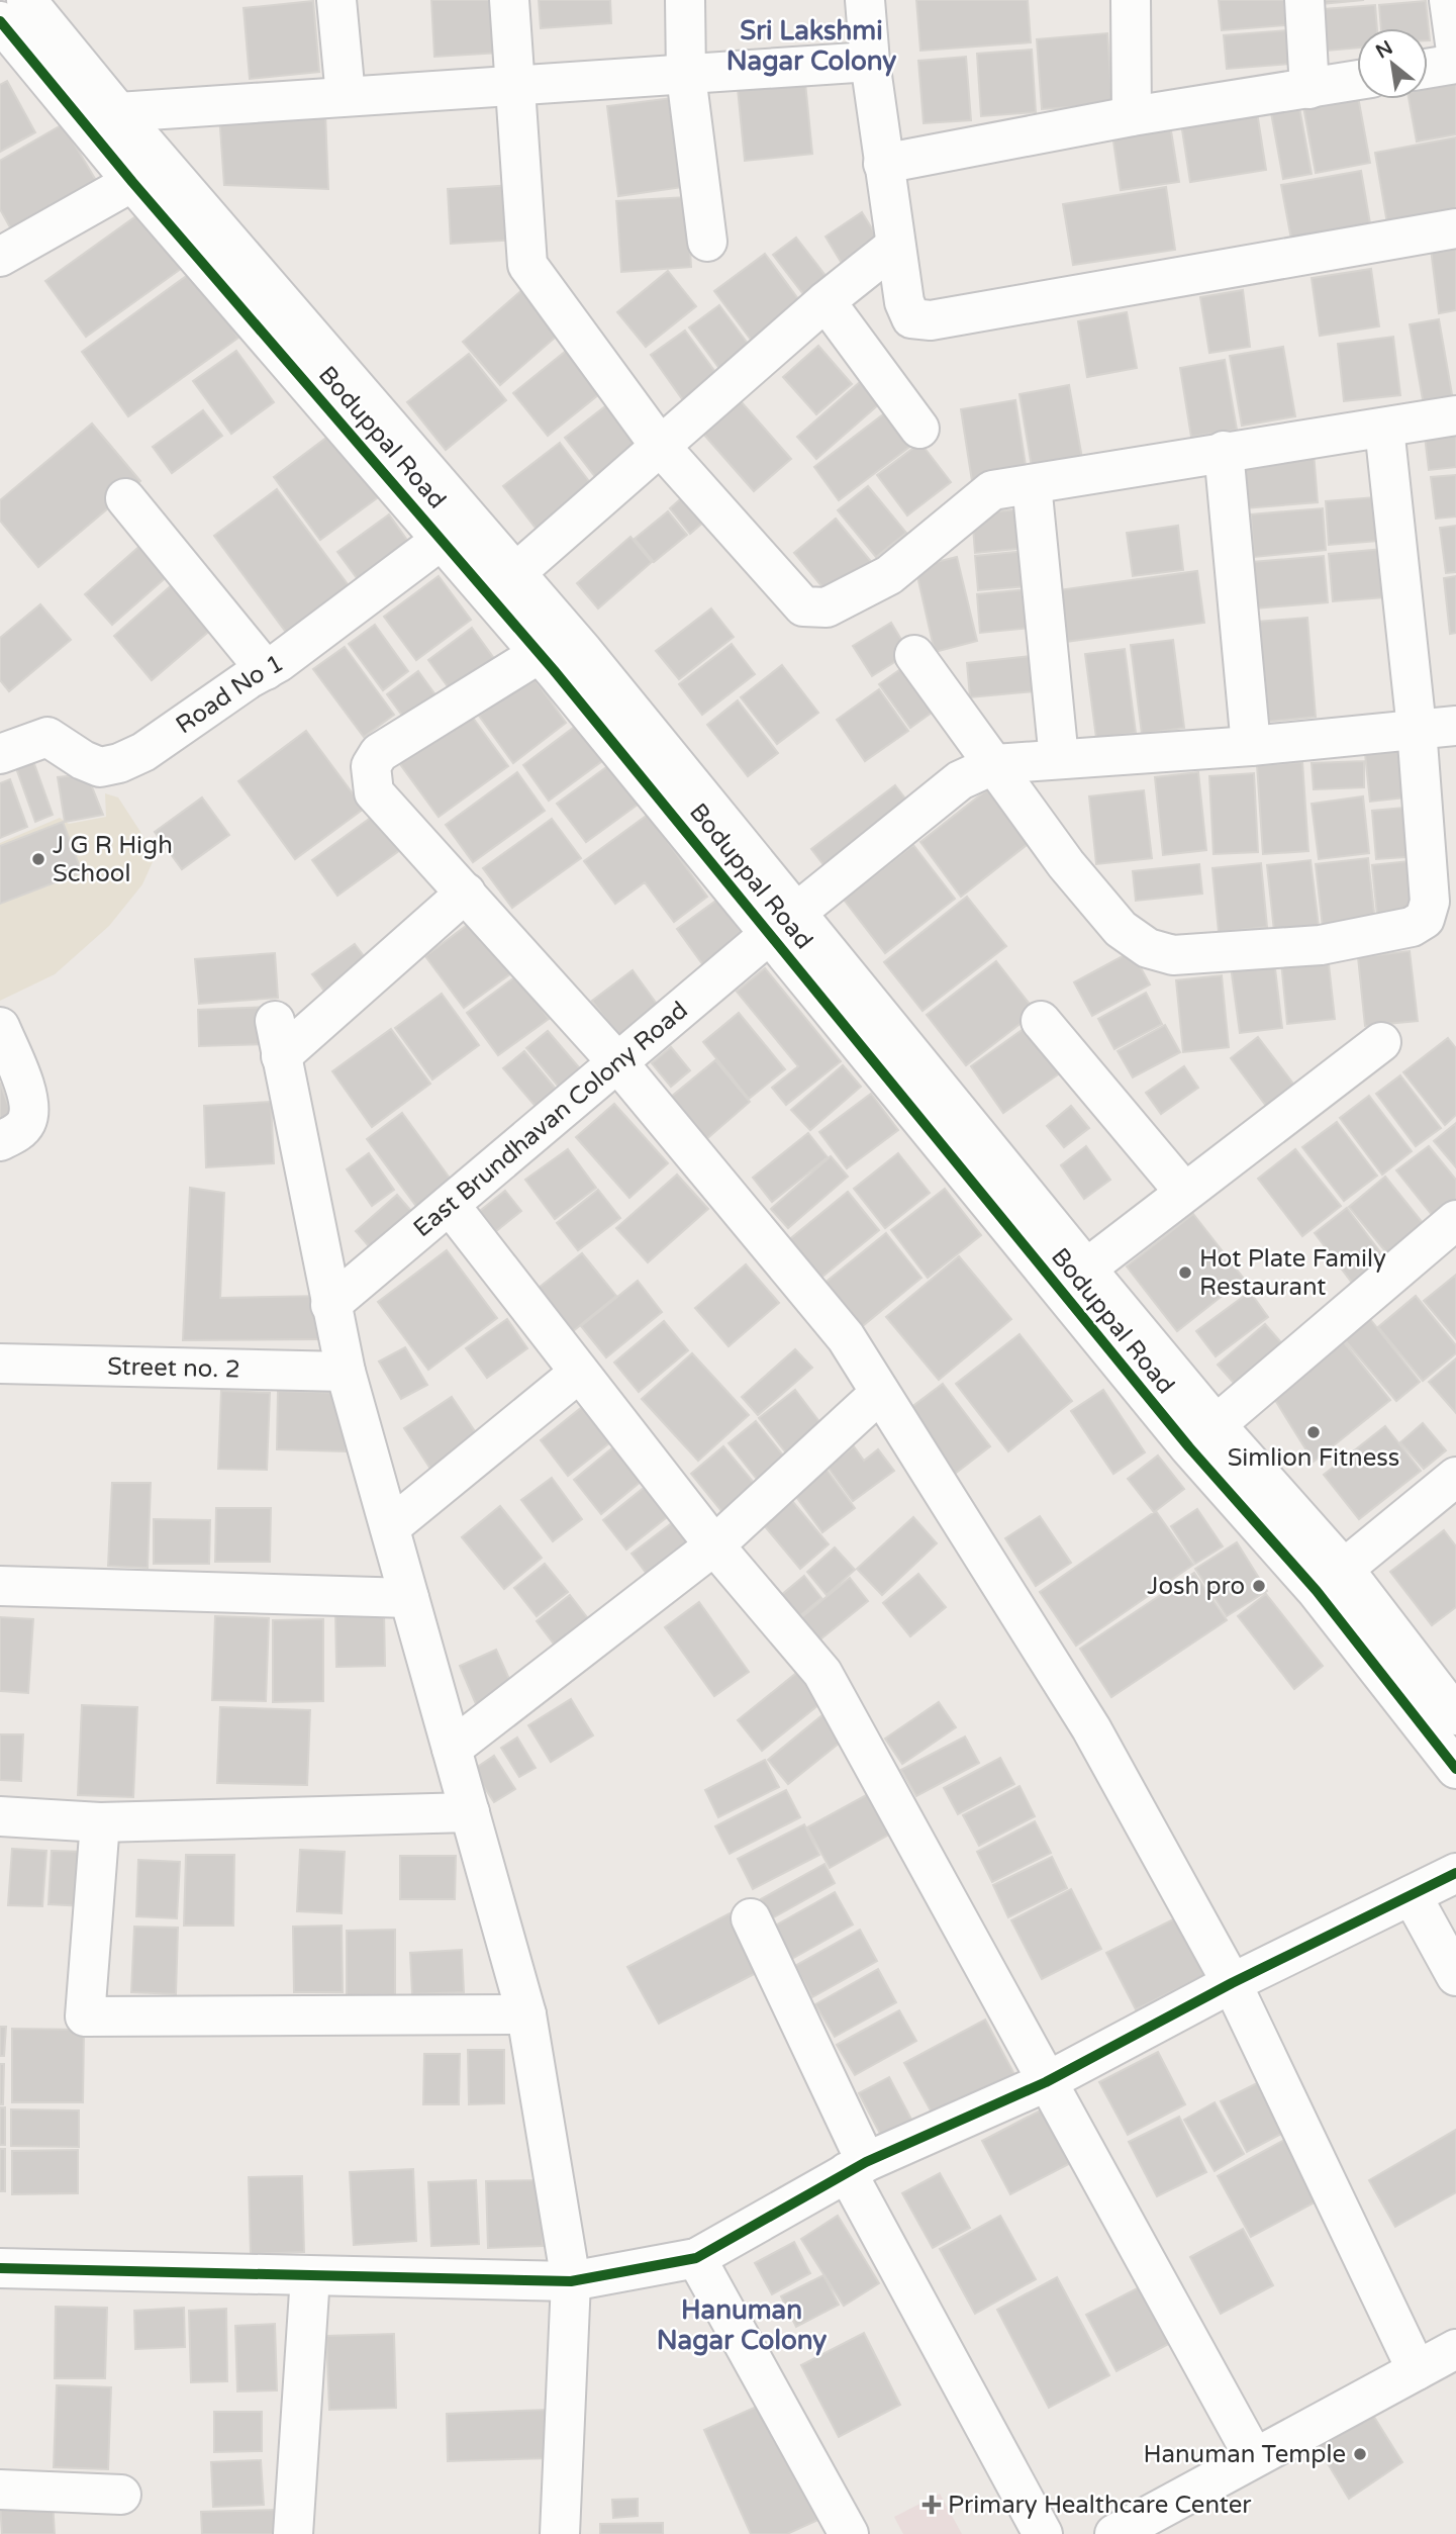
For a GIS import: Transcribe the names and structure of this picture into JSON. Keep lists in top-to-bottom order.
{
  "streets": {
    "street": [
      "Boduppal Road",
      "Road No 1",
      "East Brundhavan Colony Road",
      "Street no. 2"
    ]
  },
  "crossings": [
    ["Boduppal Road", "Road No 1"],
    ["Boduppal Road", "East Brundhavan Colony Road"]
  ],
  "districts": ["Sri Lakshmi Nagar Colony", "Hanuman Nagar Colony"],
  "places": {
    "other": [
      "J G R High School",
      "Hot Plate Family Restaurant",
      "Simlion Fitness",
      "Josh pro",
      "Hanuman Temple"
    ],
    "health": ["Primary Healthcare Center"]
  },
  "north": "top left"
}
